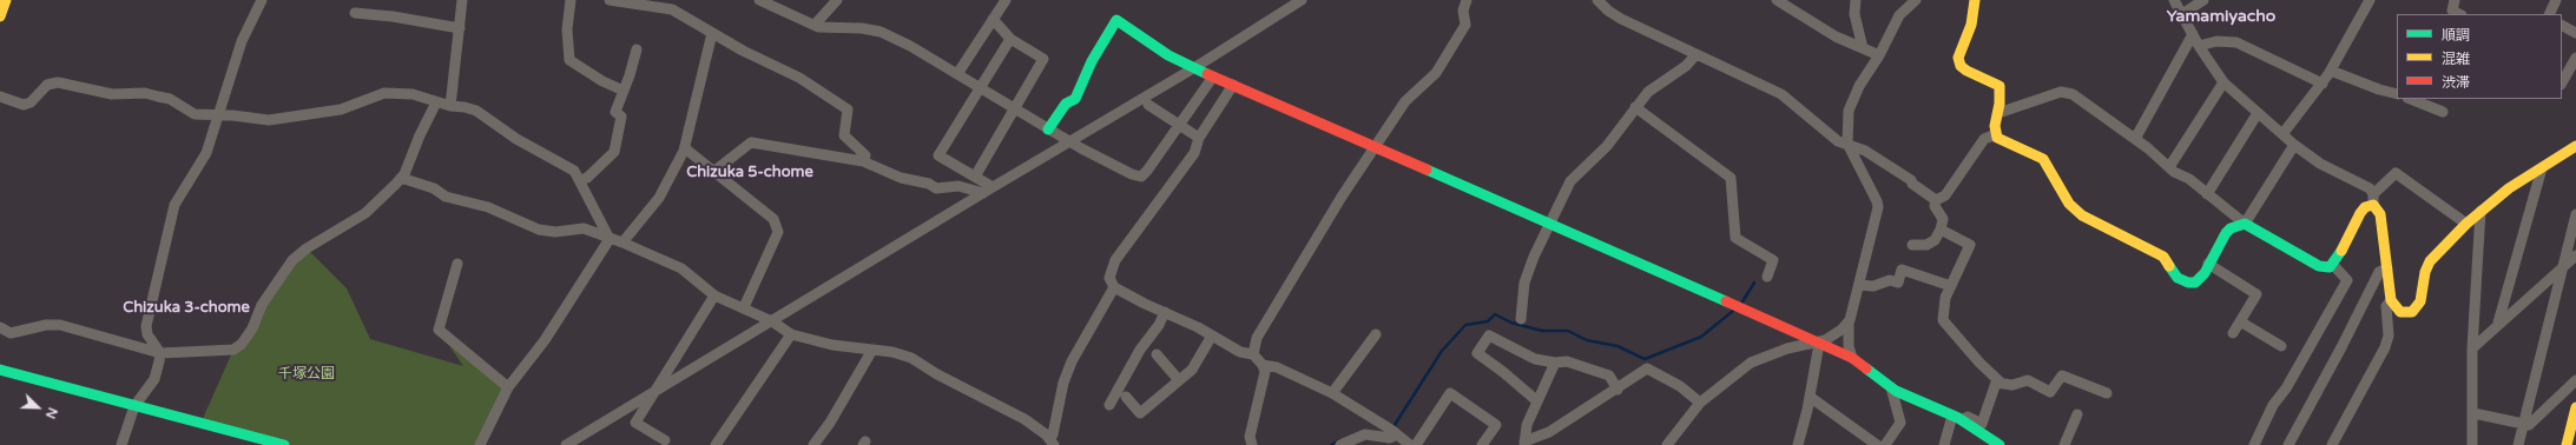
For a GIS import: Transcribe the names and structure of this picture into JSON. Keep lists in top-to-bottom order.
{
  "districts": ["Yamamiyacho", "Chizuka 5-chome", "Chizuka 3-chome"],
  "parks": ["千塚公園"],
  "legend": ["順調", "混雑", "渋滞"],
  "north": "bottom right"
}
